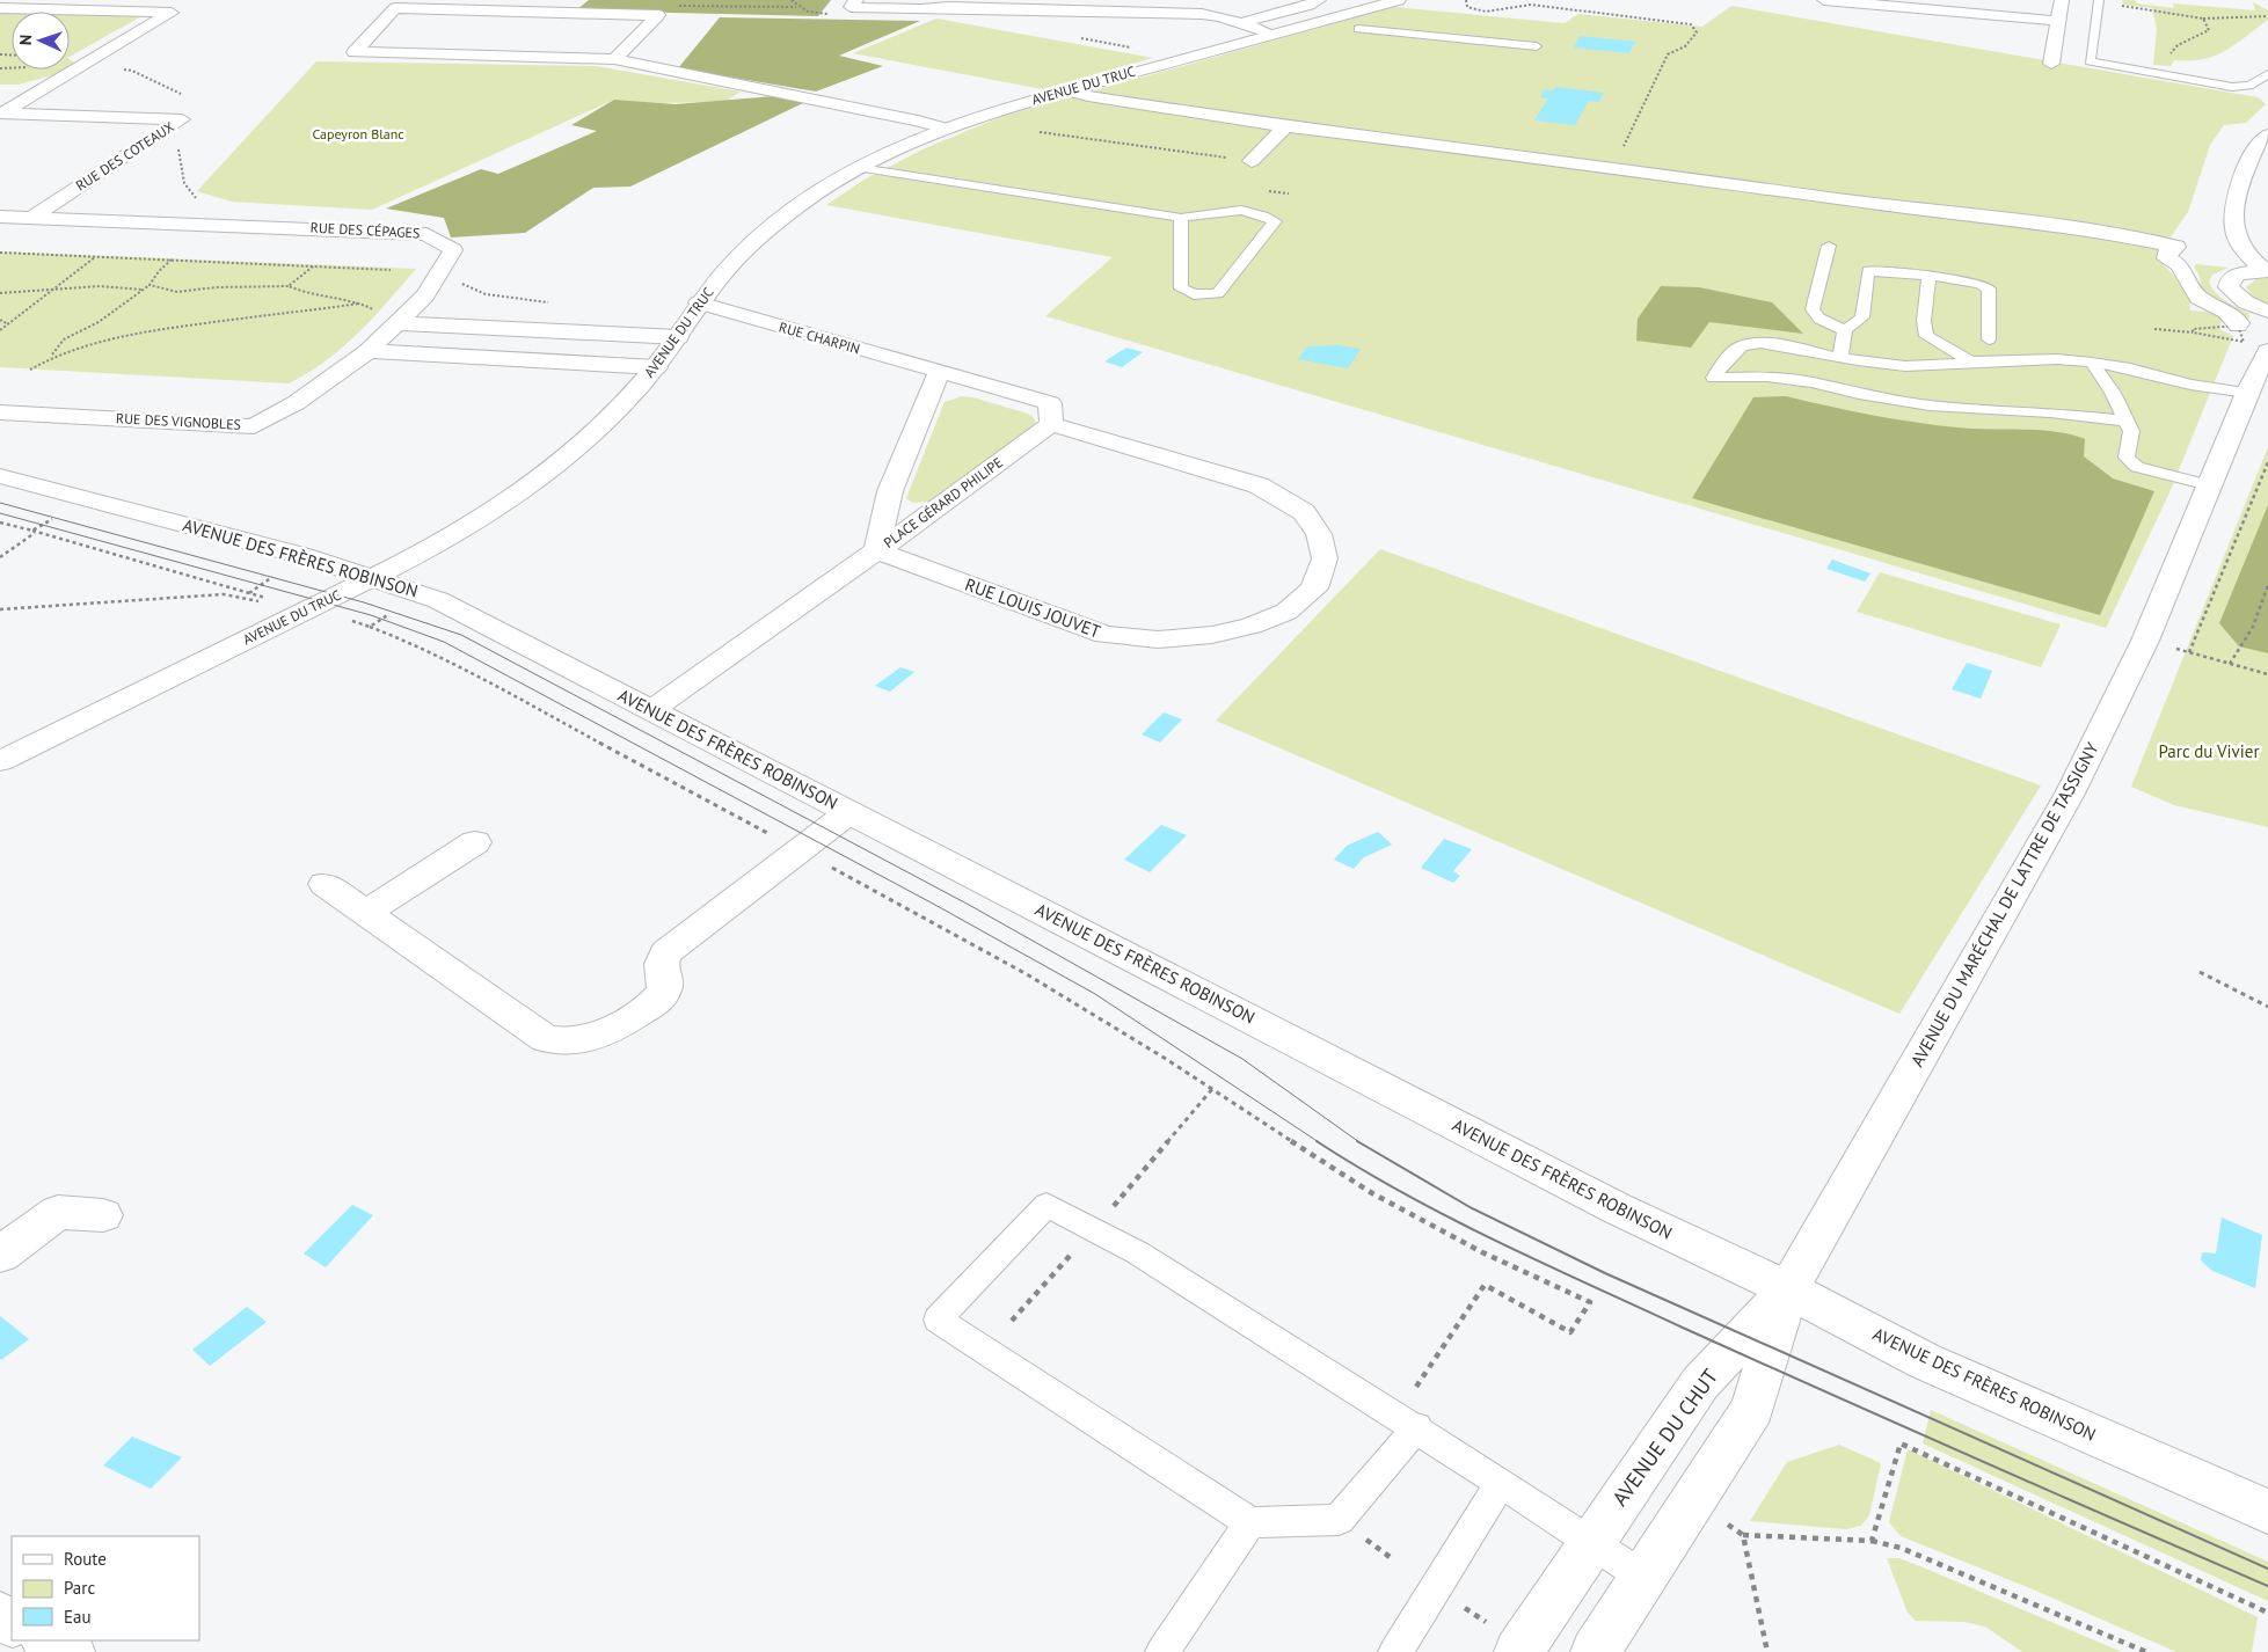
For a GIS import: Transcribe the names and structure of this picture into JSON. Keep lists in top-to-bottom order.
{
  "streets": {
    "street": [
      "AVENUE DU TRUC",
      "RUE DES COTEAUX",
      "RUE DES CÉPAGES",
      "RUE CHARPIN",
      "RUE DES VIGNOBLES",
      "PLACE GÉRARD PHILIPE",
      "AVENUE DES FRÈRES ROBINSON",
      "RUE LOUIS JOUVET",
      "AVENUE DU MARÉCHAL DE LATTRE DE TASSIGNY",
      "AVENUE DU CHUT"
    ]
  },
  "crossings": [
    ["AVENUE DU TRUC", "RUE CHARPIN"],
    ["AVENUE DU TRUC", "AVENUE DES FRÈRES ROBINSON"],
    ["RUE DES COTEAUX", "RUE DES CÉPAGES"],
    ["RUE DES CÉPAGES", "RUE DES VIGNOBLES"],
    ["RUE CHARPIN", "PLACE GÉRARD PHILIPE"],
    ["PLACE GÉRARD PHILIPE", "RUE LOUIS JOUVET"],
    ["AVENUE DES FRÈRES ROBINSON", "AVENUE DU MARÉCHAL DE LATTRE DE TASSIGNY"],
    ["AVENUE DES FRÈRES ROBINSON", "AVENUE DU CHUT"],
    ["AVENUE DU MARÉCHAL DE LATTRE DE TASSIGNY", "AVENUE DU CHUT"]
  ],
  "parks": ["Capeyron Blanc", "Parc du Vivier"],
  "legend": ["Route", "Parc", "Eau"],
  "north": "left"
}
